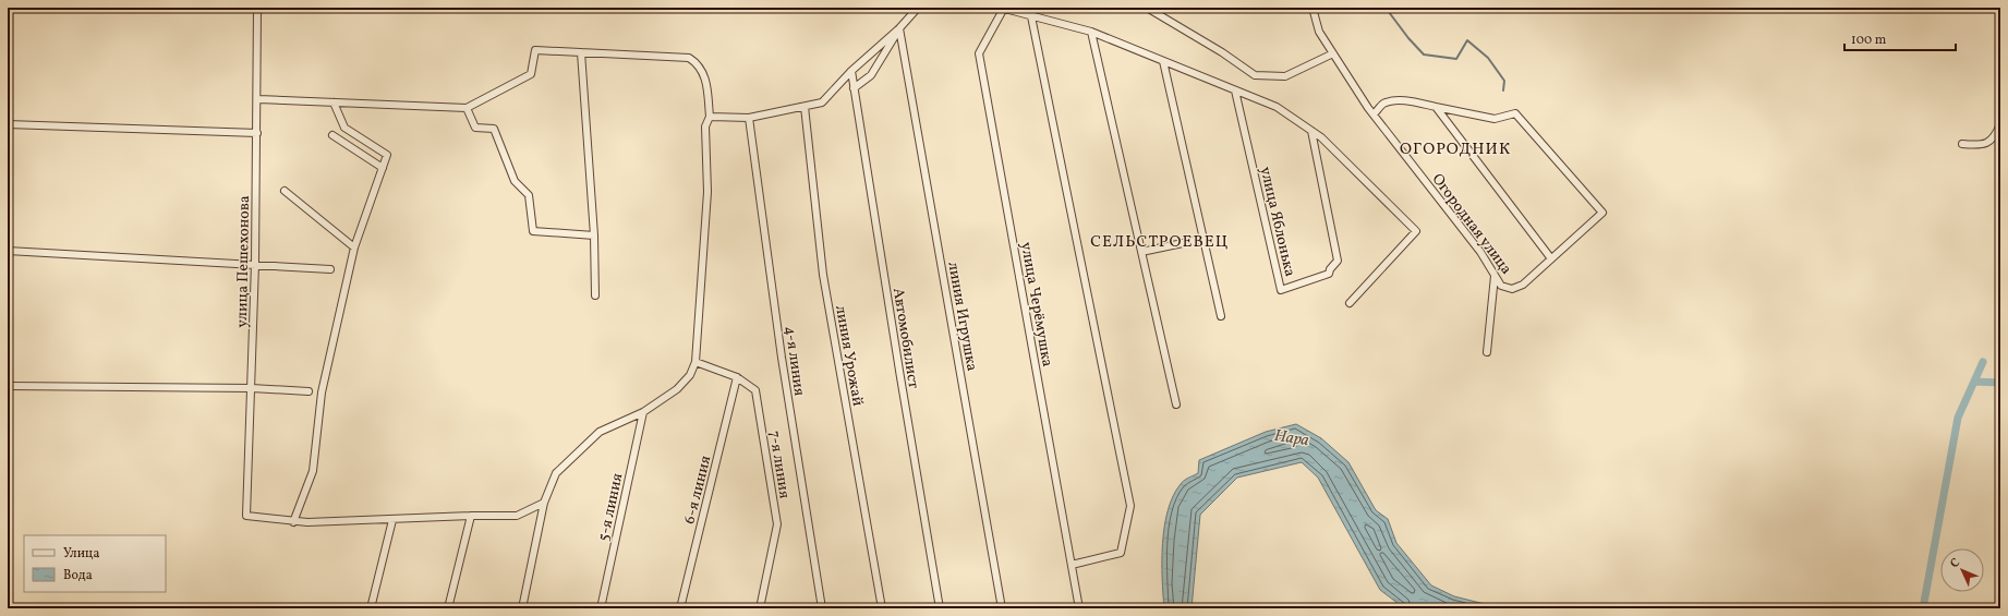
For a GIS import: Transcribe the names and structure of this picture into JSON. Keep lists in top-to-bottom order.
{
  "streets": {
    "street": [
      "улица Яблонька",
      "Огородная улица",
      "улица Пешехонова",
      "улица Черёмушка",
      "линия Игрушка",
      "Автомобилист",
      "линия Урожай",
      "4-я линия",
      "7-я линия",
      "6-я линия",
      "5-я линия"
    ]
  },
  "crossings": [
    ["7-я линия", "6-я линия"]
  ],
  "districts": ["ОГОРОДНИК", "СЕЛЬСТРОЕВЕЦ"],
  "water": ["Нара"],
  "legend": ["Улица", "Вода"],
  "scale_bar": "100 m",
  "north": "top left"
}
